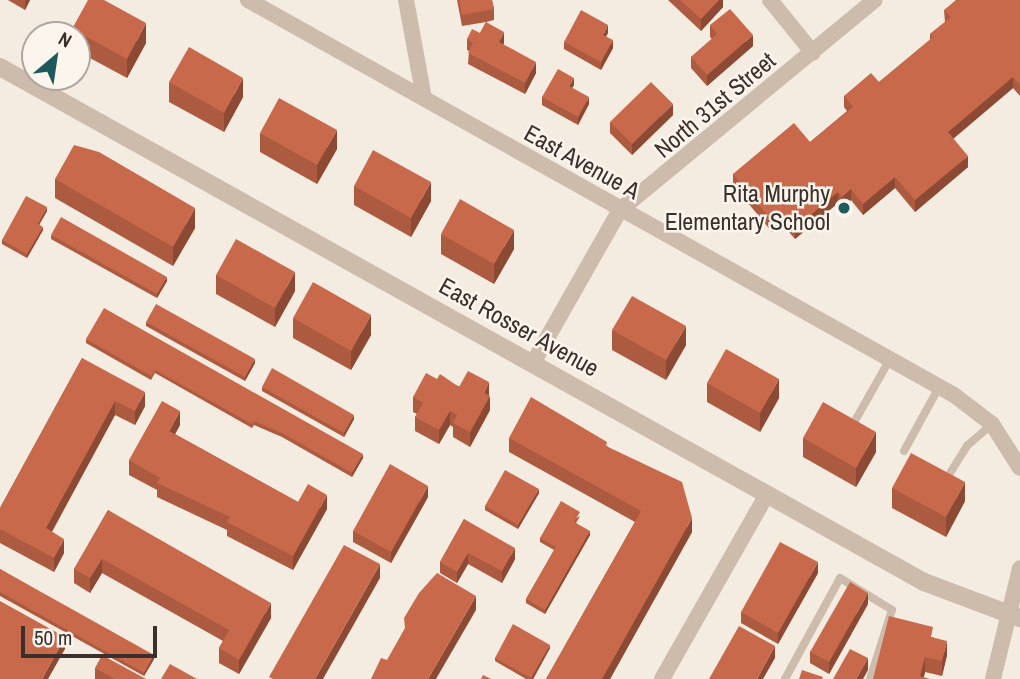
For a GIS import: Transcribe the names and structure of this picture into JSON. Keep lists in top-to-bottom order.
{
  "streets": {
    "street": ["North 31st Street", "East Avenue A", "East Rosser Avenue"]
  },
  "crossings": [
    ["North 31st Street", "East Avenue A"],
    ["North 31st Street", "East Rosser Avenue"]
  ],
  "places": ["Rita Murphy Elementary School"],
  "scale_bar": "50 m",
  "north": "top right"
}
